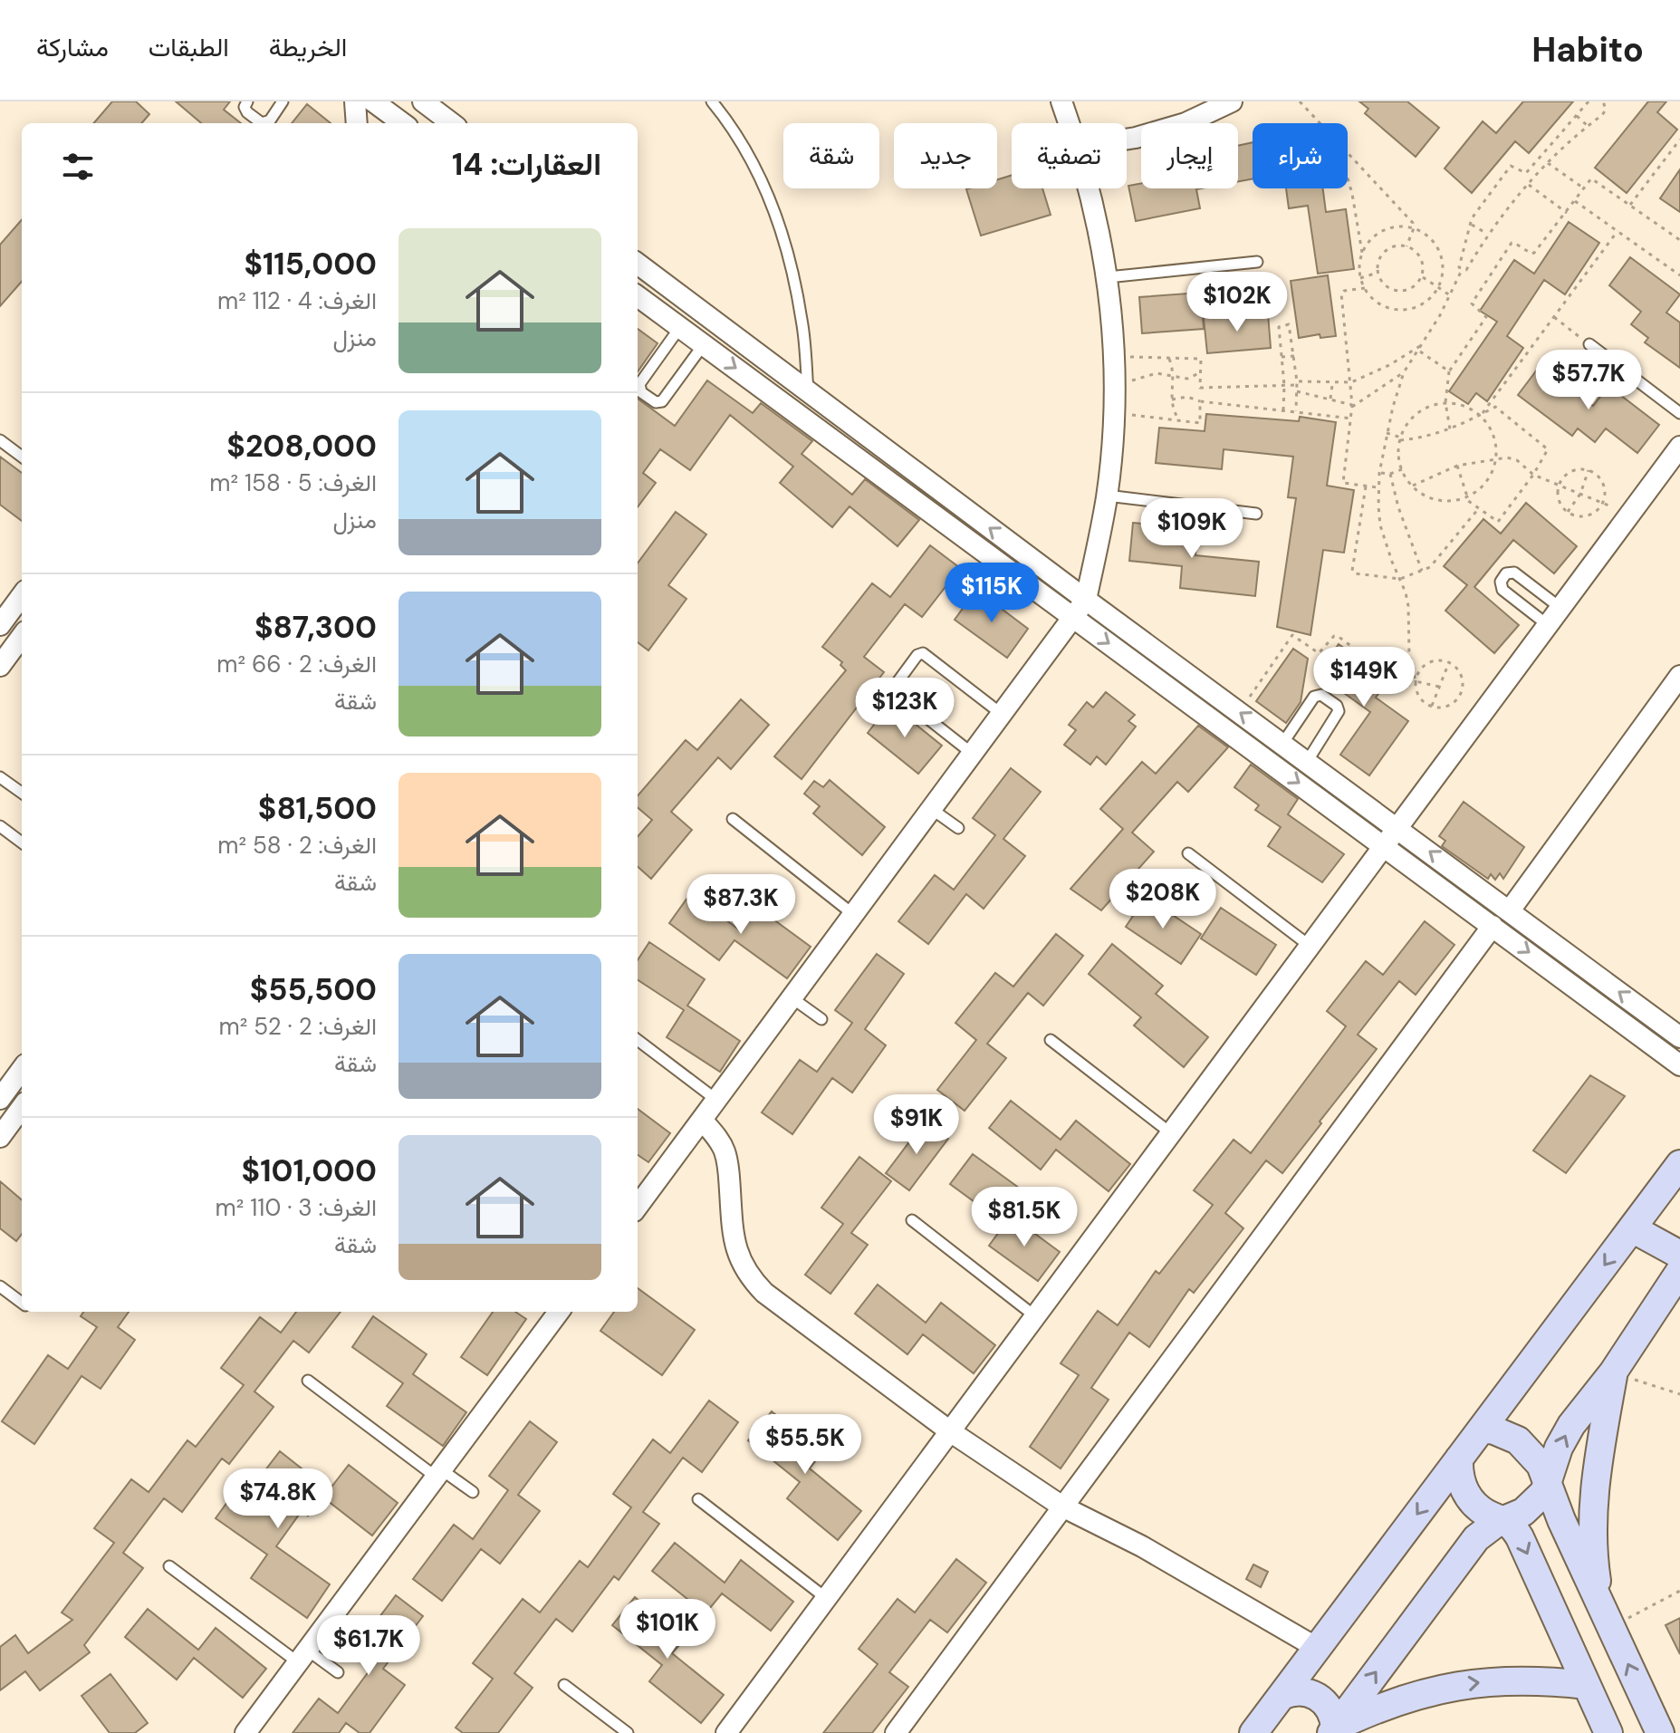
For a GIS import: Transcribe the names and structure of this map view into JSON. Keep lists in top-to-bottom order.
{
  "page": {
    "header": "Habito",
    "nav": ["الخريطة", "الطبقات", "مشاركة"],
    "chip": [
      "شراء",
      "إيجار",
      "تصفية",
      "جديد",
      "شقة"
    ],
    "heading": "العقارات: 14",
    "list": [
      {
        "name": "$115,000",
        "note": "الغرف: 4 · 112 m² · منزل"
      },
      {
        "name": "$208,000",
        "note": "الغرف: 5 · 158 m² · منزل"
      },
      {
        "name": "$87,300",
        "note": "الغرف: 2 · 66 m² · شقة"
      },
      {
        "name": "$81,500",
        "note": "الغرف: 2 · 58 m² · شقة"
      },
      {
        "name": "$55,500",
        "note": "الغرف: 2 · 52 m² · شقة"
      },
      {
        "name": "$101,000",
        "note": "الغرف: 3 · 110 m² · شقة"
      }
    ],
    "price": [
      "$102K",
      "$57.7K",
      "$109K",
      "$115K",
      "$149K",
      "$123K",
      "$208K",
      "$87.3K",
      "$91K",
      "$81.5K",
      "$55.5K",
      "$74.8K",
      "$101K",
      "$61.7K"
    ]
  }
}
